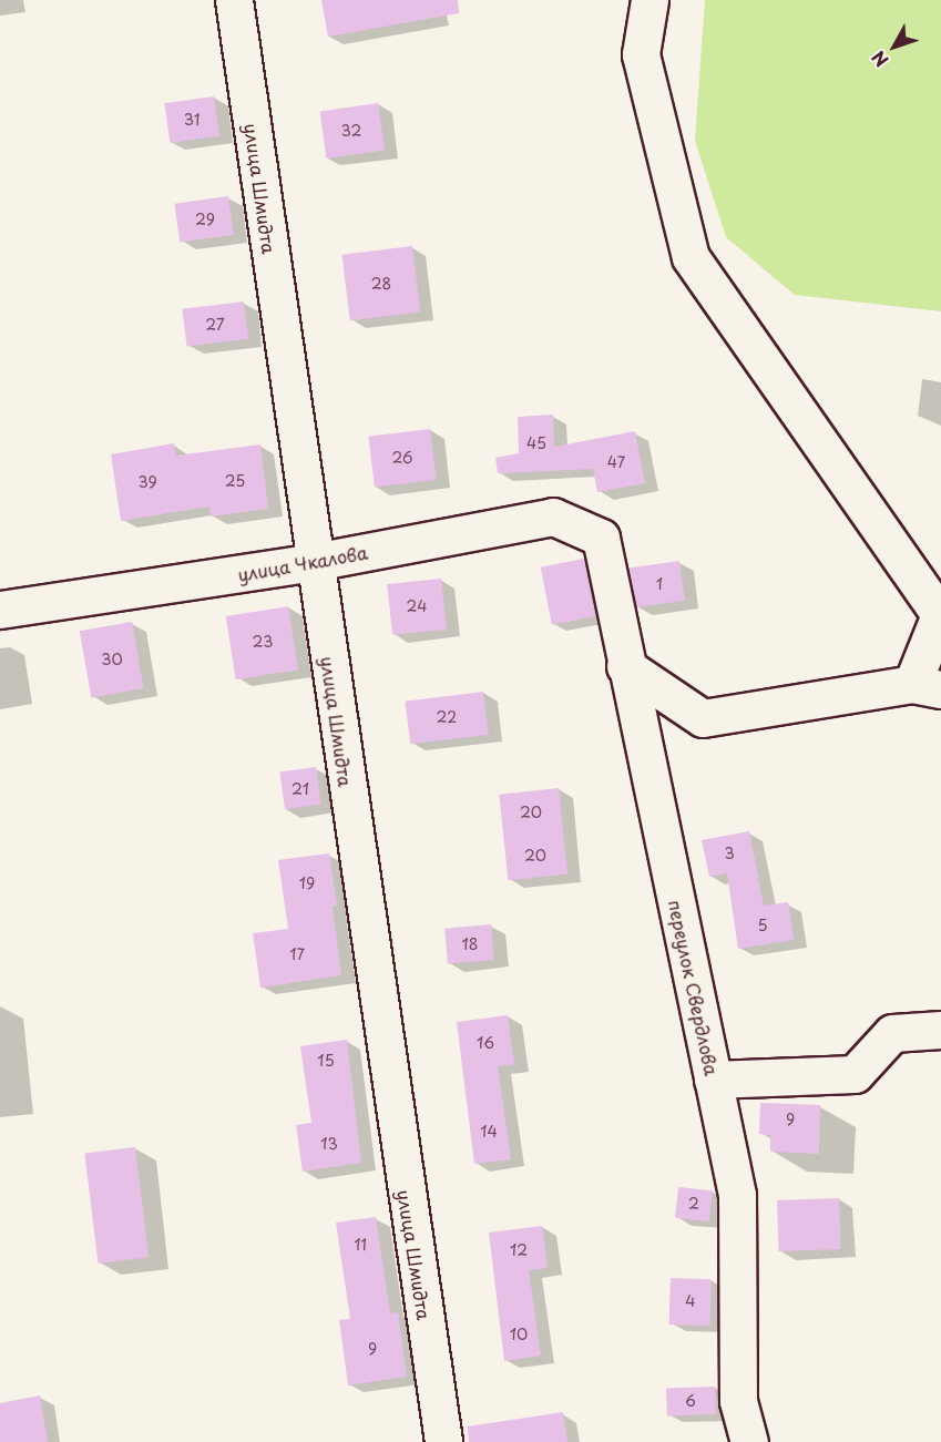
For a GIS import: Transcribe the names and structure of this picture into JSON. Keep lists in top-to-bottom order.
{
  "streets": {
    "street": ["улица Шмидта", "улица Чкалова", "переулок Свердлова"]
  },
  "crossings": [
    ["улица Шмидта", "улица Чкалова"],
    ["улица Чкалова", "переулок Свердлова"]
  ],
  "house_numbers": [
    "31",
    "32",
    "29",
    "28",
    "27",
    "45",
    "26",
    "47",
    "25",
    "39",
    "1",
    "24",
    "23",
    "30",
    "22",
    "21",
    "20",
    "3",
    "20",
    "19",
    "5",
    "18",
    "17",
    "16",
    "15",
    "9",
    "14",
    "13",
    "2",
    "11",
    "12",
    "4",
    "10",
    "9",
    "6"
  ],
  "north": "bottom left"
}
